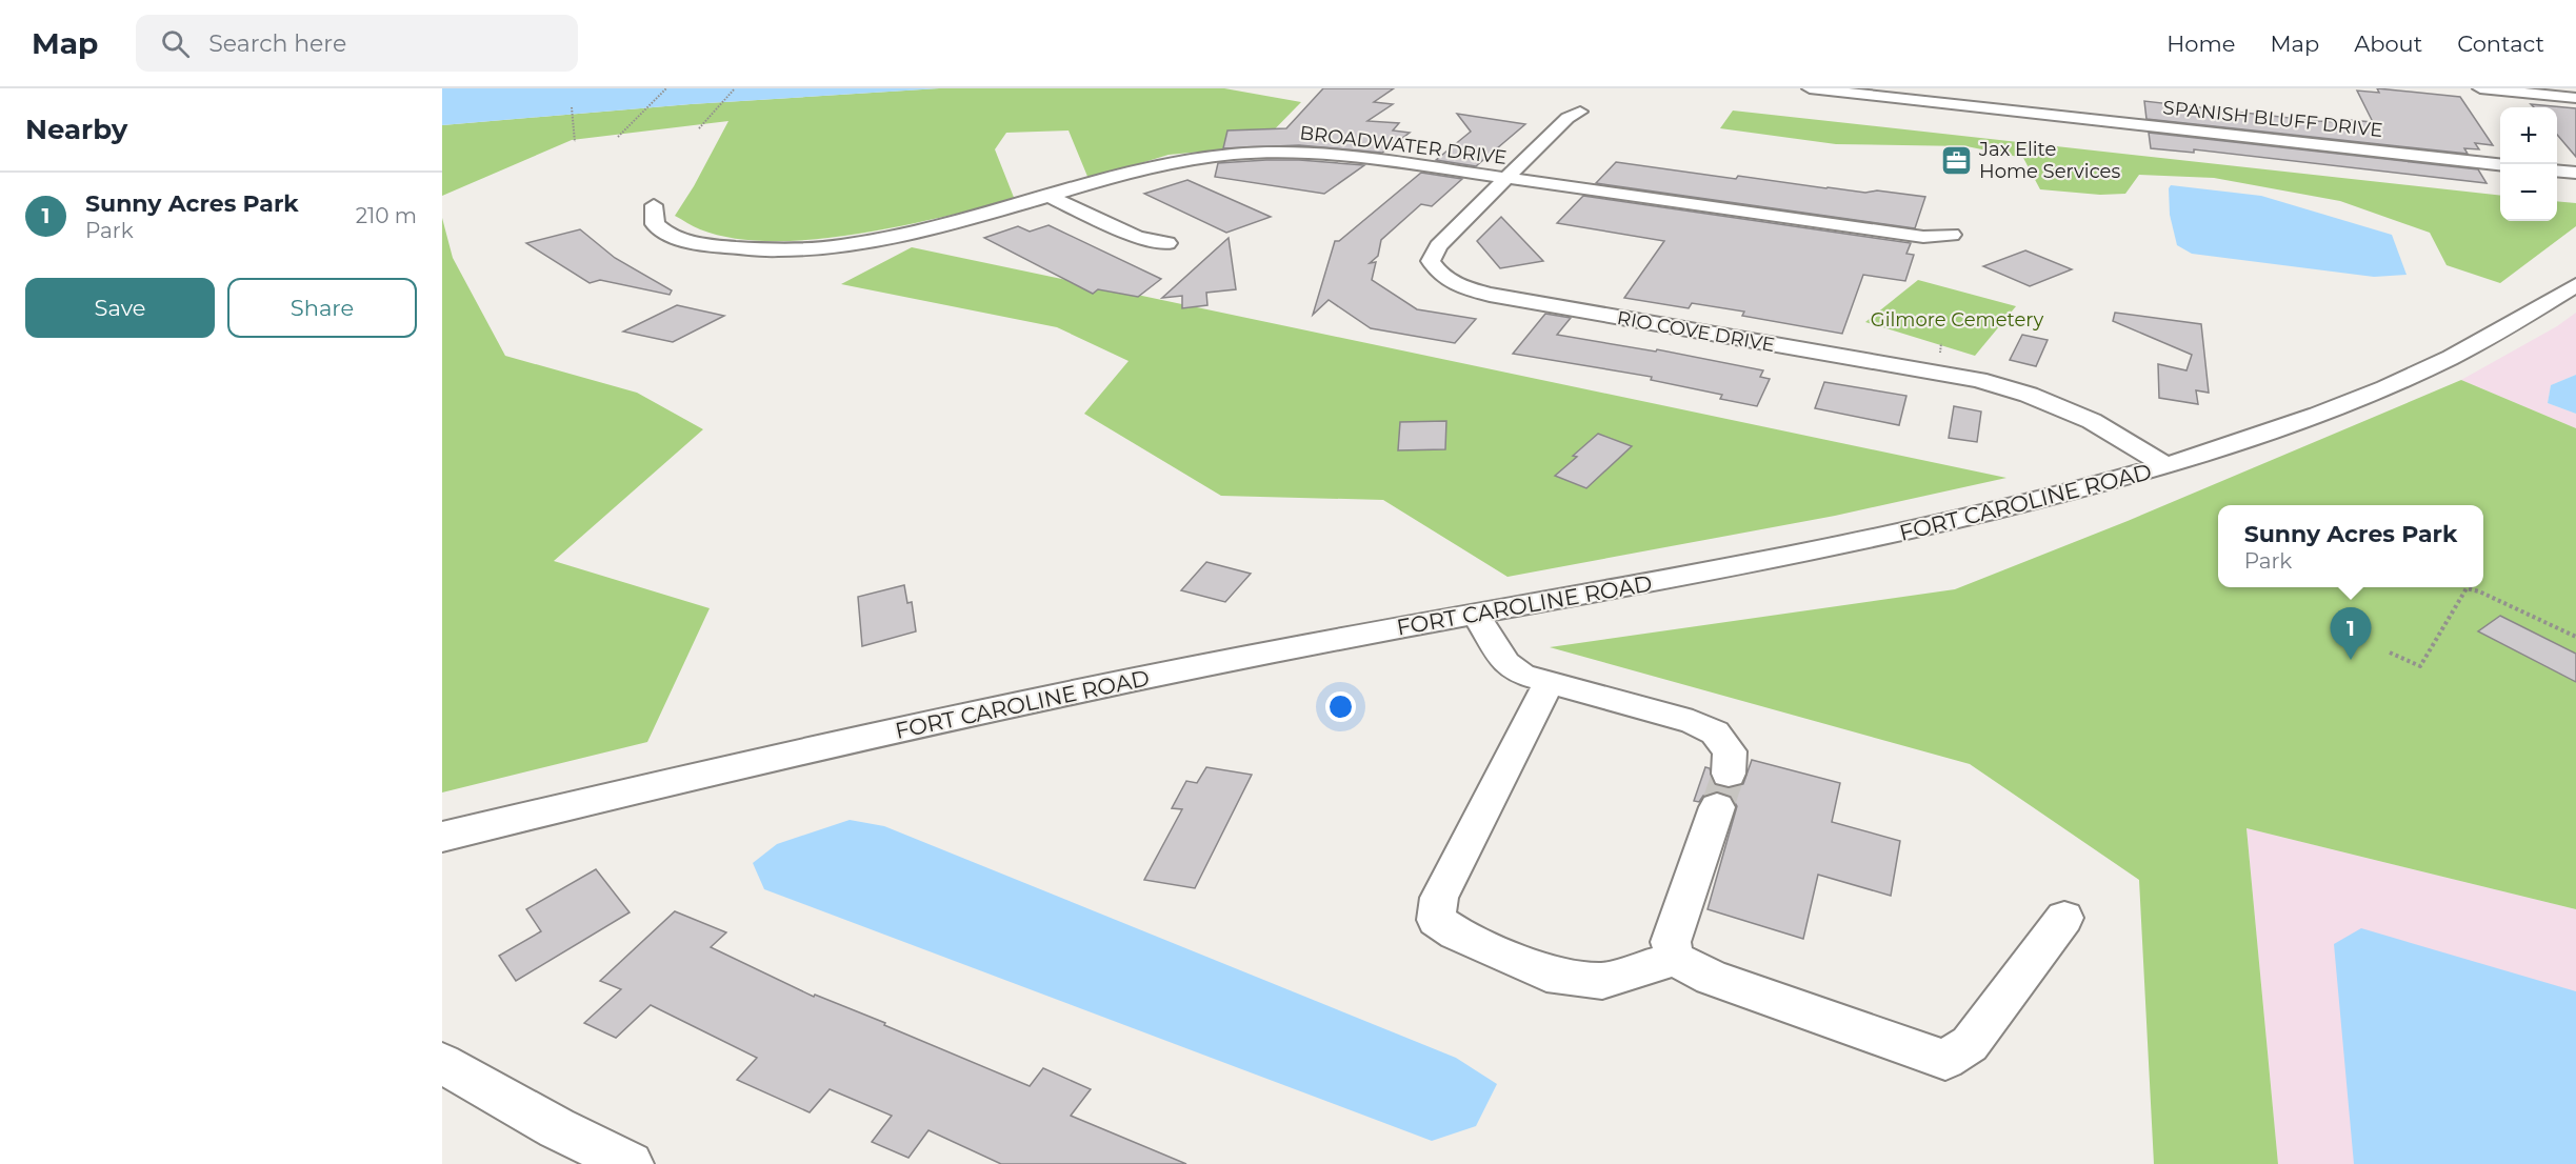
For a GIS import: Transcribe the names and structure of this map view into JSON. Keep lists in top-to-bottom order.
{
  "streets": {
    "street": [
      "SPANISH BLUFF DRIVE",
      "BROADWATER DRIVE",
      "RIO COVE DRIVE",
      "FORT CAROLINE ROAD"
    ]
  },
  "crossings": [
    ["BROADWATER DRIVE", "RIO COVE DRIVE"],
    ["RIO COVE DRIVE", "FORT CAROLINE ROAD"]
  ],
  "parks": ["Gilmore Cemetery"],
  "places": {
    "office": ["Jax Elite Home Services"]
  },
  "page": {
    "header": "Map",
    "search": "Search here",
    "nav": [
      "Home",
      "Map",
      "About",
      "Contact"
    ],
    "heading": "Nearby",
    "map_buttons": ["+", "−"],
    "list": [
      {
        "mark": "1",
        "name": "Sunny Acres Park",
        "note": "Park",
        "value": "210 m"
      }
    ],
    "buttons": ["Save", "Share"],
    "popup": ["Sunny Acres Park", "Park"],
    "pins": "1"
  }
}
